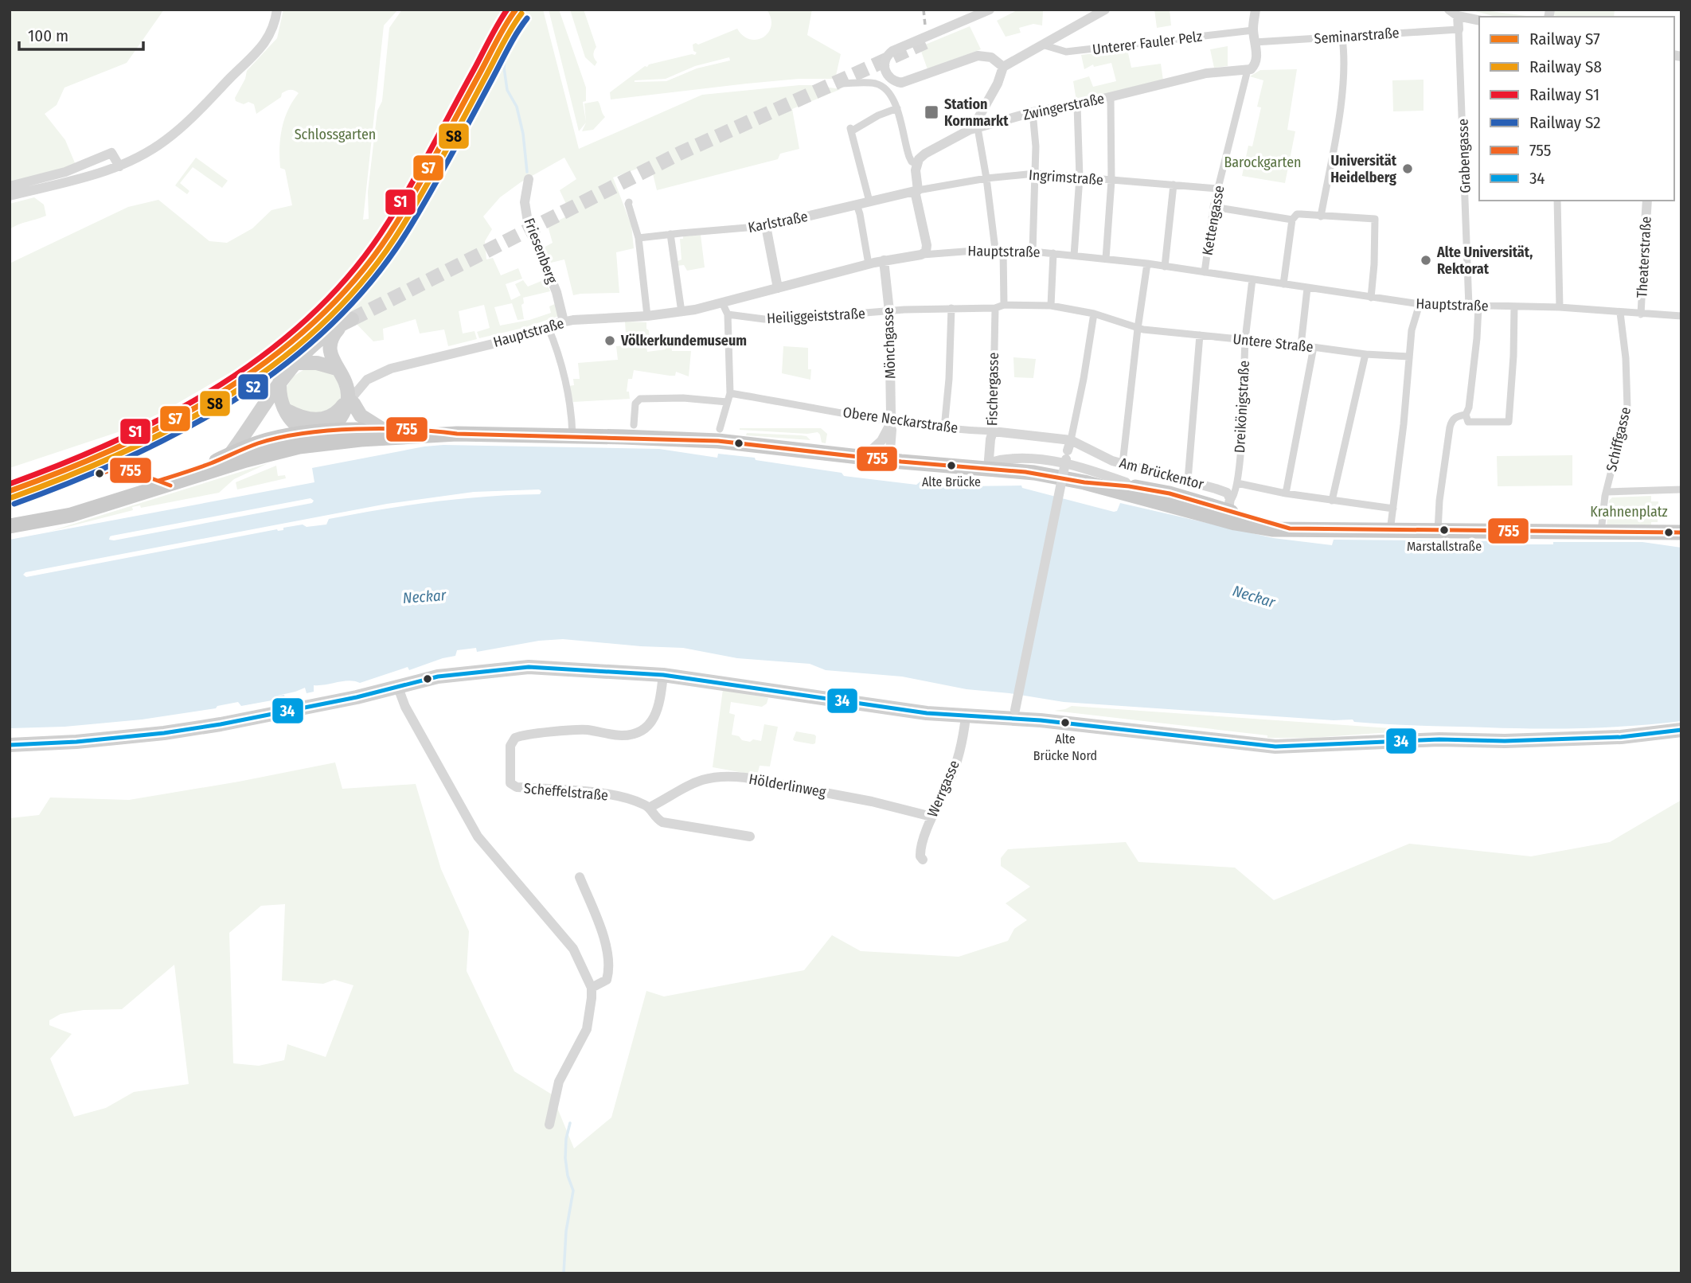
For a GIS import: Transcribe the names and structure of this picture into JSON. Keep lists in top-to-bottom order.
{
  "streets": {
    "street": [
      "Seminarstraße",
      "Unterer Fauler Pelz",
      "Zwingerstraße",
      "Grabengasse",
      "Ingrimstraße",
      "Kettengasse",
      "Karlstraße",
      "Friesenberg",
      "Hauptstraße",
      "Theaterstraße",
      "Heiliggeiststraße",
      "Mönchgasse",
      "Untere Straße",
      "Fischergasse",
      "Dreikönigstraße",
      "Obere Neckarstraße",
      "Schiffgasse",
      "Am Brückentor",
      "Hölderlinweg",
      "Werrgasse",
      "Scheffelstraße"
    ]
  },
  "crossings": [
    ["Seminarstraße", "Grabengasse"],
    ["Seminarstraße", "Kettengasse"],
    ["Unterer Fauler Pelz", "Kettengasse"],
    ["Zwingerstraße", "Kettengasse"],
    ["Grabengasse", "Hauptstraße"],
    ["Ingrimstraße", "Kettengasse"],
    ["Ingrimstraße", "Karlstraße"],
    ["Kettengasse", "Hauptstraße"],
    ["Friesenberg", "Hauptstraße"],
    ["Hauptstraße", "Theaterstraße"],
    ["Hauptstraße", "Mönchgasse"],
    ["Hauptstraße", "Dreikönigstraße"],
    ["Hauptstraße", "Schiffgasse"],
    ["Heiliggeiststraße", "Mönchgasse"],
    ["Heiliggeiststraße", "Untere Straße"],
    ["Heiliggeiststraße", "Fischergasse"],
    ["Mönchgasse", "Obere Neckarstraße"],
    ["Untere Straße", "Dreikönigstraße"],
    ["Fischergasse", "Obere Neckarstraße"],
    ["Dreikönigstraße", "Am Brückentor"],
    ["Obere Neckarstraße", "Am Brückentor"],
    ["Hölderlinweg", "Werrgasse"],
    ["Hölderlinweg", "Scheffelstraße"]
  ],
  "water": ["Neckar"],
  "parks": ["Schlossgarten", "Barockgarten", "Krahnenplatz"],
  "places": {
    "transit": ["Station Kornmarkt"],
    "other": [
      "Universität Heidelberg",
      "Alte Universität, Rektorat",
      "Völkerkundemuseum",
      "Alte Brücke",
      "Marstallstraße",
      "Alte Brücke Nord"
    ]
  },
  "lines": [
    "rail line S7",
    "rail line S1",
    "rail line S8",
    "rail line S2",
    "transit line 755",
    "transit line 34"
  ],
  "legend": [
    "Railway S7",
    "Railway S8",
    "Railway S1",
    "Railway S2",
    "755",
    "34"
  ],
  "scale_bar": "100 m"
}
